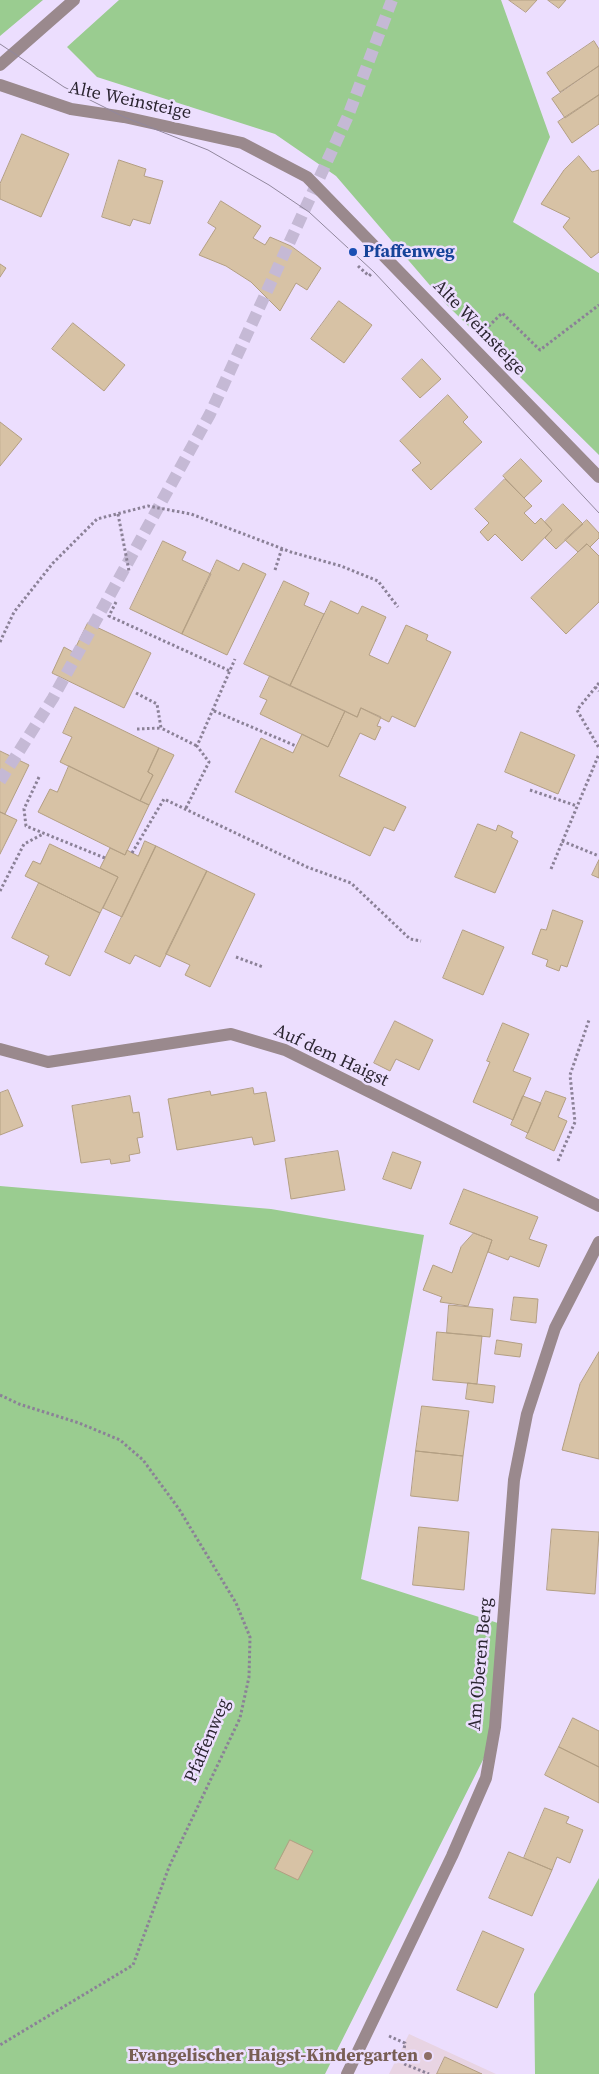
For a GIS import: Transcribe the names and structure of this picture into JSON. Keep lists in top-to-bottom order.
{
  "streets": {
    "street": ["Alte Weinsteige", "Auf dem Haigst", "Am Oberen Berg"],
    "path": ["Pfaffenweg"]
  },
  "places": ["Pfaffenweg", "Evangelischer Haigst-Kindergarten"]
}
